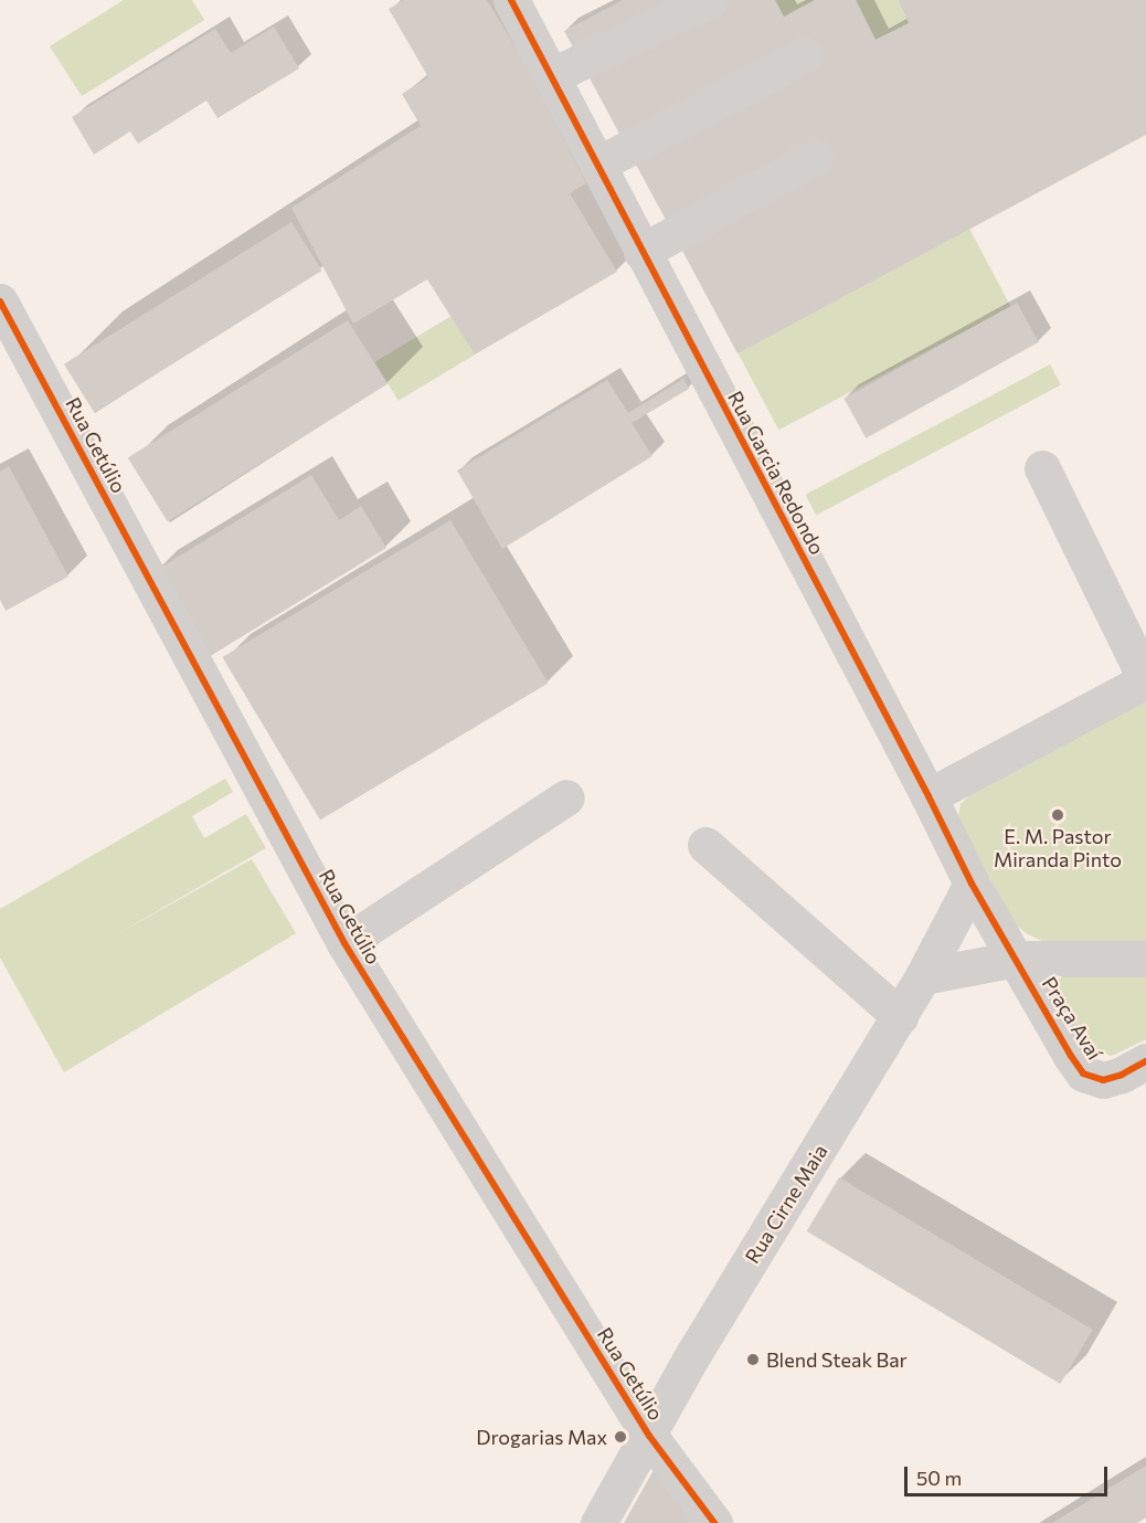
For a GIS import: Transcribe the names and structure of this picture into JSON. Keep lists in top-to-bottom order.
{
  "streets": {
    "street": [
      "Rua Getúlio",
      "Rua Garcia Redondo",
      "Praça Avaí",
      "Rua Cirne Maia"
    ]
  },
  "crossings": [
    ["Rua Getúlio", "Rua Cirne Maia"],
    ["Rua Garcia Redondo", "Praça Avaí"],
    ["Rua Garcia Redondo", "Rua Cirne Maia"]
  ],
  "places": ["E. M. Pastor Miranda Pinto", "Blend Steak Bar", "Drogarias Max"],
  "scale_bar": "50 m"
}
